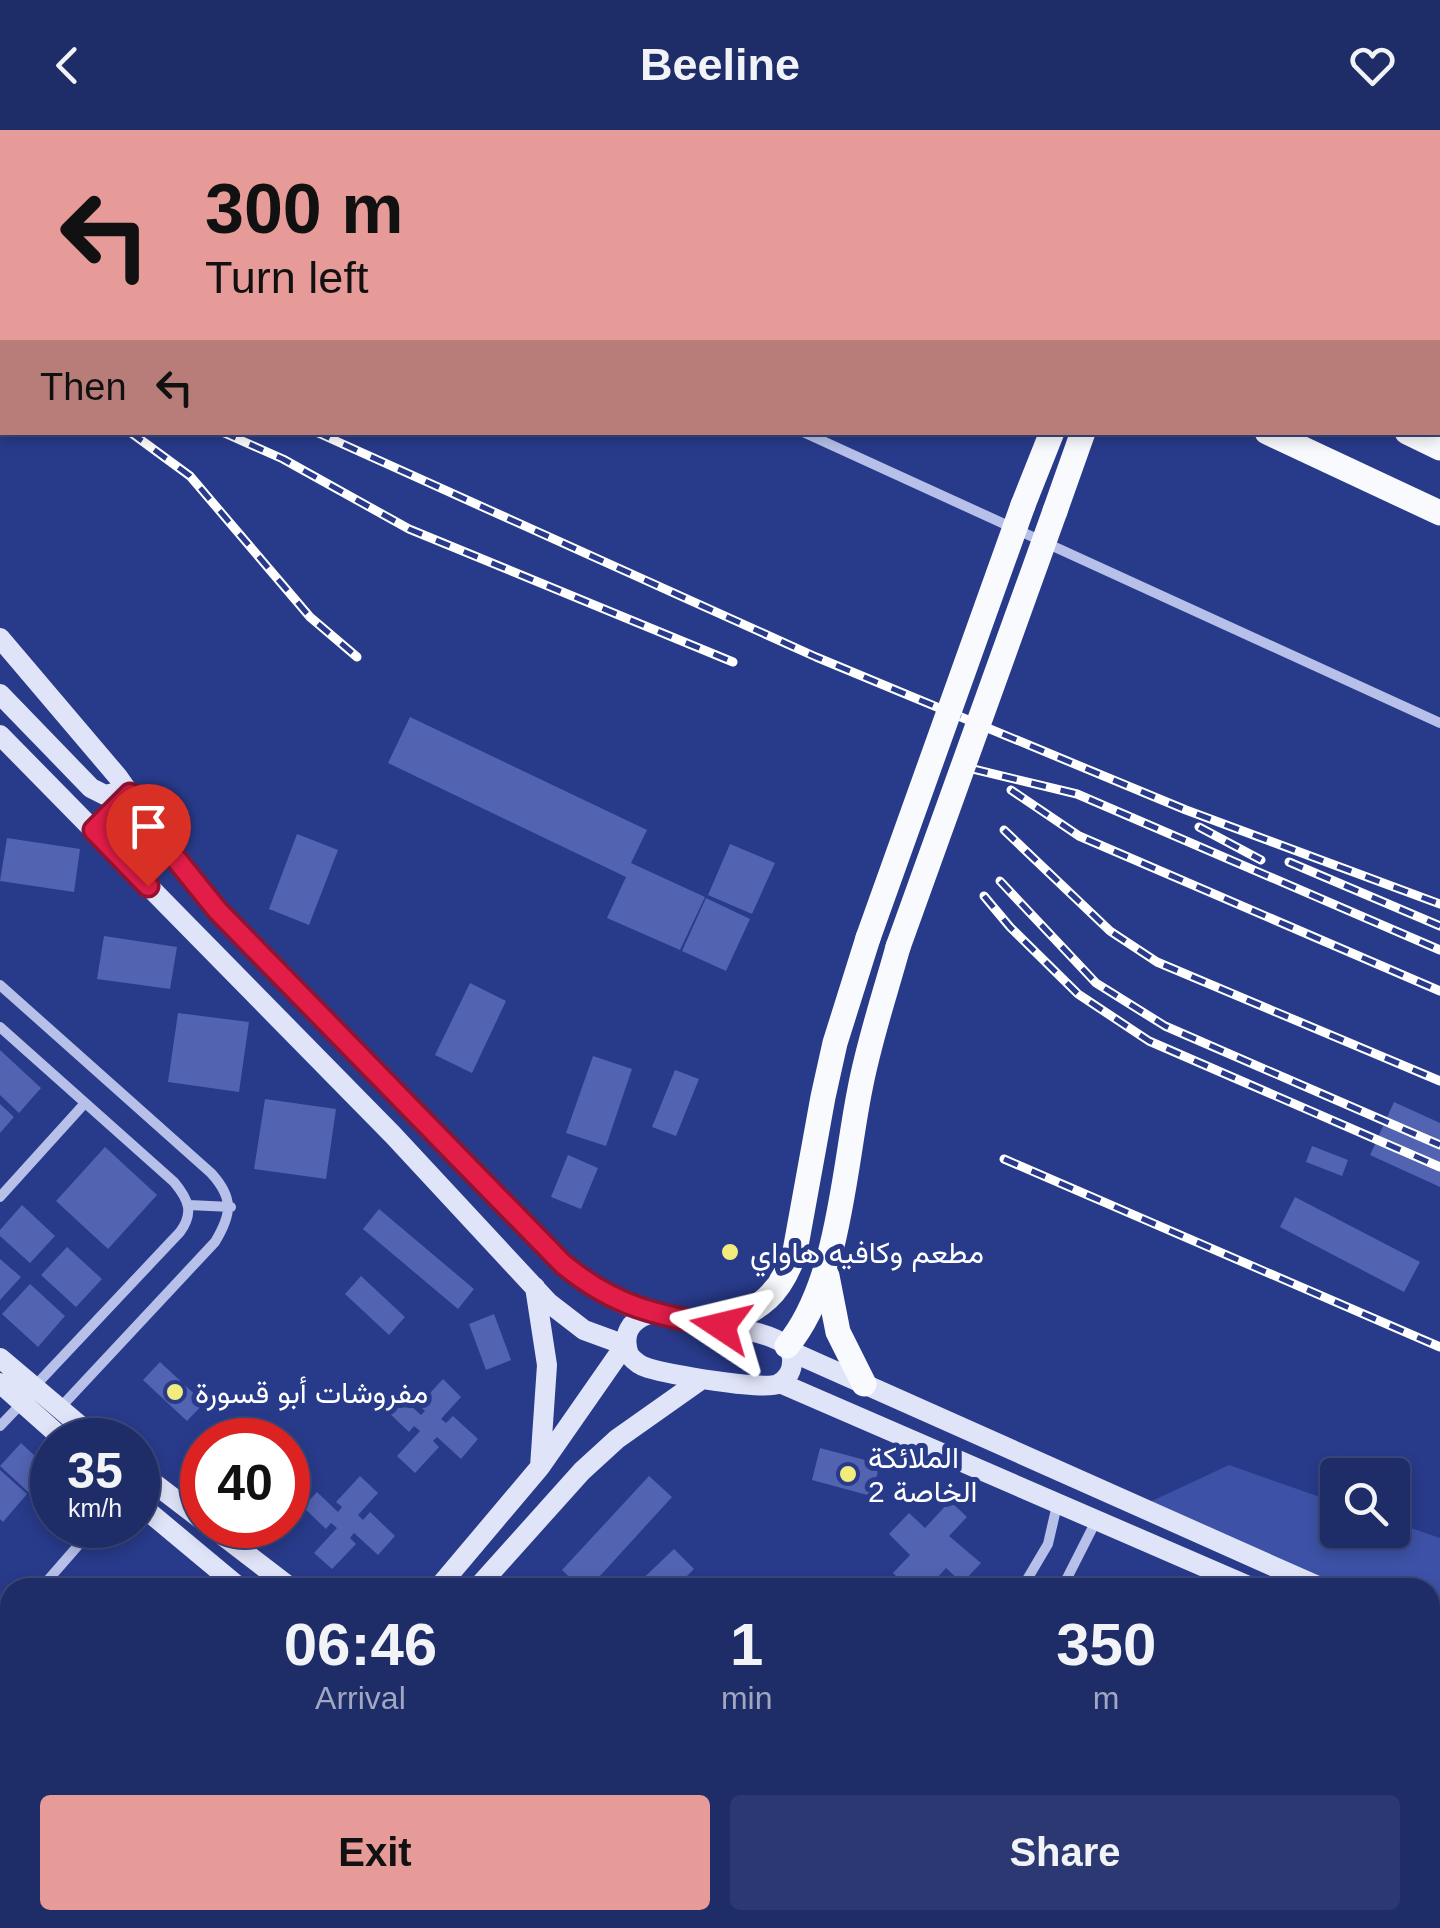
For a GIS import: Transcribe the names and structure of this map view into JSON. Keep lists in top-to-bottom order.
{
  "places": ["مطعم وكافيه هاواي", "مفروشات أبو قسورة", "الملائكة الخاصة 2"],
  "page": {
    "header": "Beeline",
    "turn": ["300 m", "Turn left"],
    "then": "Then",
    "speed": "35 km/h",
    "limit": "40",
    "eta": [
      "06:46",
      "Arrival",
      "1",
      "min",
      "350",
      "m"
    ],
    "buttons": ["Exit", "Share"]
  }
}
